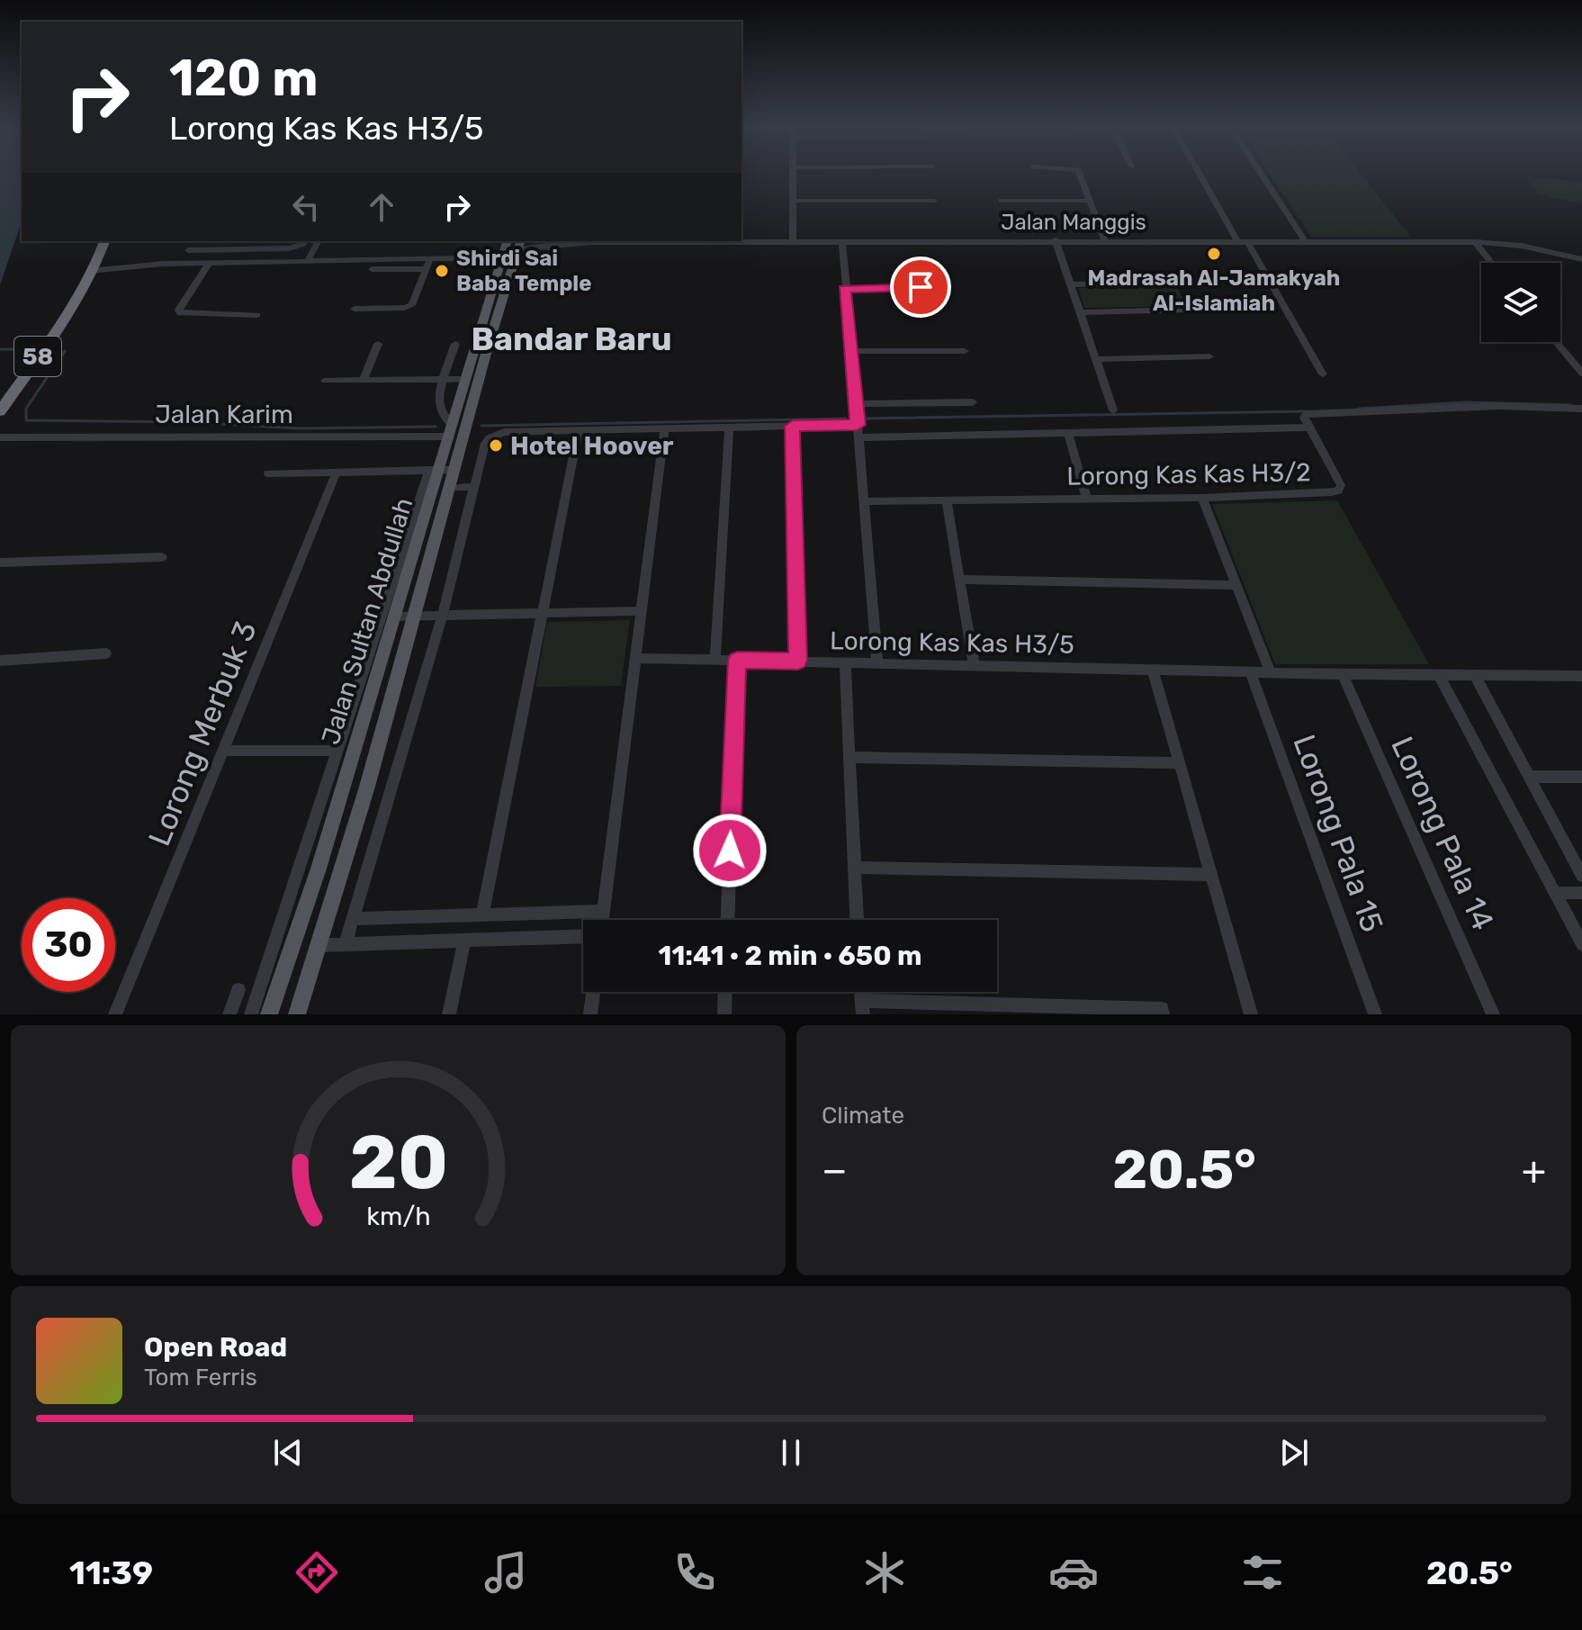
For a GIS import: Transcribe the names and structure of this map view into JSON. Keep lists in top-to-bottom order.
{
  "streets": {
    "highway": ["58"],
    "main road": ["Jalan Sultan Abdullah"],
    "street": [
      "Jalan Manggis",
      "Jalan Karim",
      "Lorong Kas Kas H3/2",
      "Lorong Kas Kas H3/5",
      "Lorong Merbuk 3",
      "Lorong Pala 15",
      "Lorong Pala 14"
    ]
  },
  "crossings": [
    ["Jalan Manggis", "58"],
    ["Jalan Manggis", "Jalan Sultan Abdullah"],
    ["Jalan Karim", "Jalan Sultan Abdullah"],
    ["Lorong Kas Kas H3/5", "Lorong Pala 15"],
    ["Lorong Kas Kas H3/5", "Lorong Pala 14"]
  ],
  "districts": ["Bandar Baru"],
  "places": ["Madrasah Al-Jamakyah Al-Islamiah", "Shirdi Sai Baba Temple", "Hotel Hoover"],
  "page": {
    "turn": ["120 m", "Lorong Kas Kas H3/5"],
    "limit": "30",
    "trip": "11:41 · 2 min · 650 m",
    "tile": "Climate",
    "heat": ["−", "20.5°", "+"],
    "song": ["Open Road", "Tom Ferris"],
    "tabs": ["11:39", "20.5°"],
    "gauge": ["20", "km/h"]
  }
}
